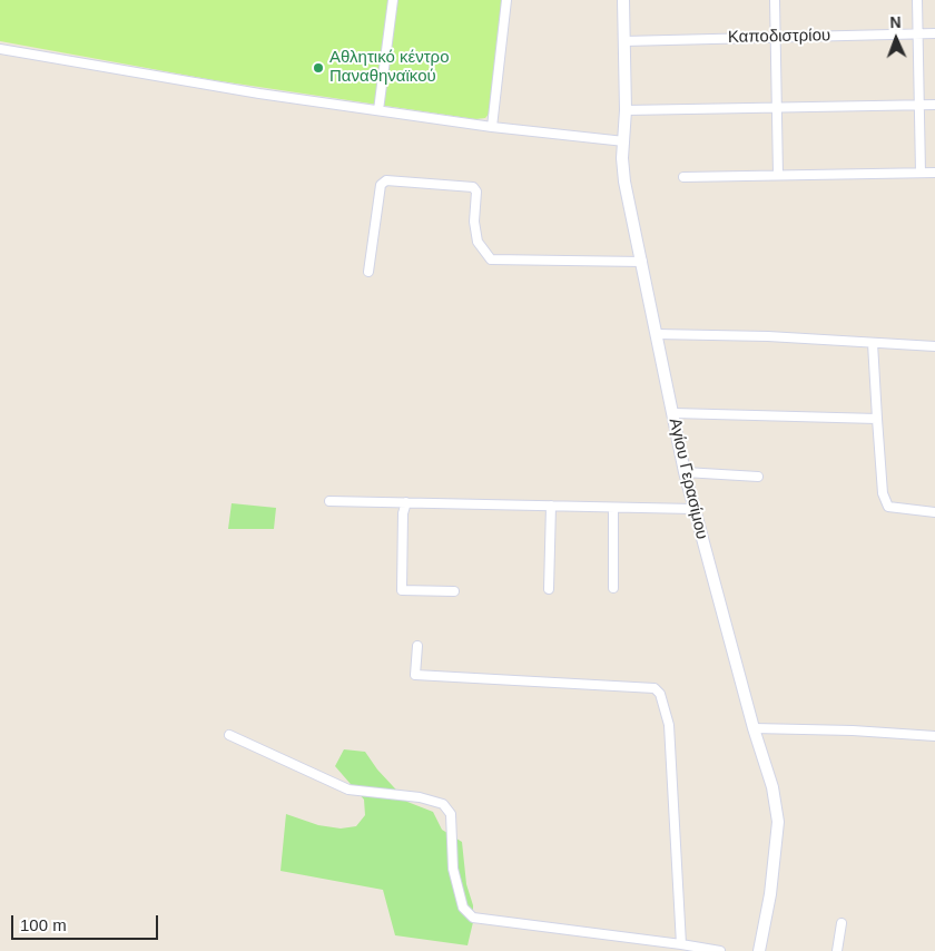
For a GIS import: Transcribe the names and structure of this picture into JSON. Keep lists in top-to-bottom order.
{
  "streets": {
    "street": ["Καποδιστρίου", "Αγίου Γερασίμου"]
  },
  "crossings": [
    ["Καποδιστρίου", "Αγίου Γερασίμου"]
  ],
  "places": ["Αθλητικό κέντρο Παναθηναϊκού"],
  "scale_bar": "100 m",
  "north": "top"
}
